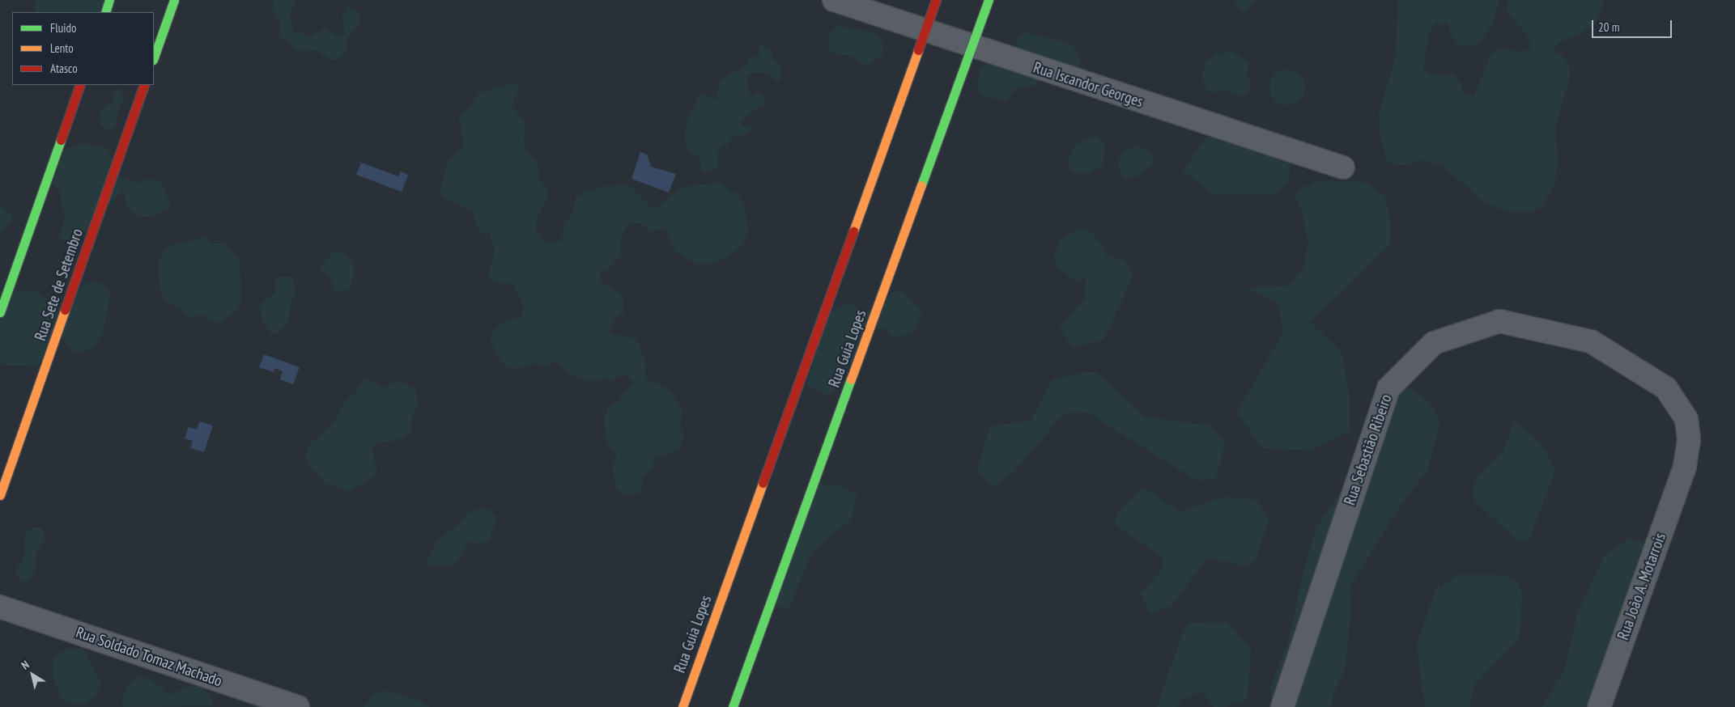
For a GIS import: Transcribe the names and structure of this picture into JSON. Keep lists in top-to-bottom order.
{
  "streets": {
    "main road": ["Rua Sete de Setembro", "Rua Guia Lopes"],
    "street": [
      "Rua Iscandor Georges",
      "Rua Sebastião Ribeiro",
      "Rua João A. Motarrois",
      "Rua Soldado Tomaz Machado"
    ]
  },
  "crossings": [
    ["Rua Iscandor Georges", "Rua Guia Lopes"],
    ["Rua Sebastião Ribeiro", "Rua João A. Motarrois"]
  ],
  "legend": ["Fluido", "Lento", "Atasco"],
  "scale_bar": "20 m",
  "north": "top left"
}
